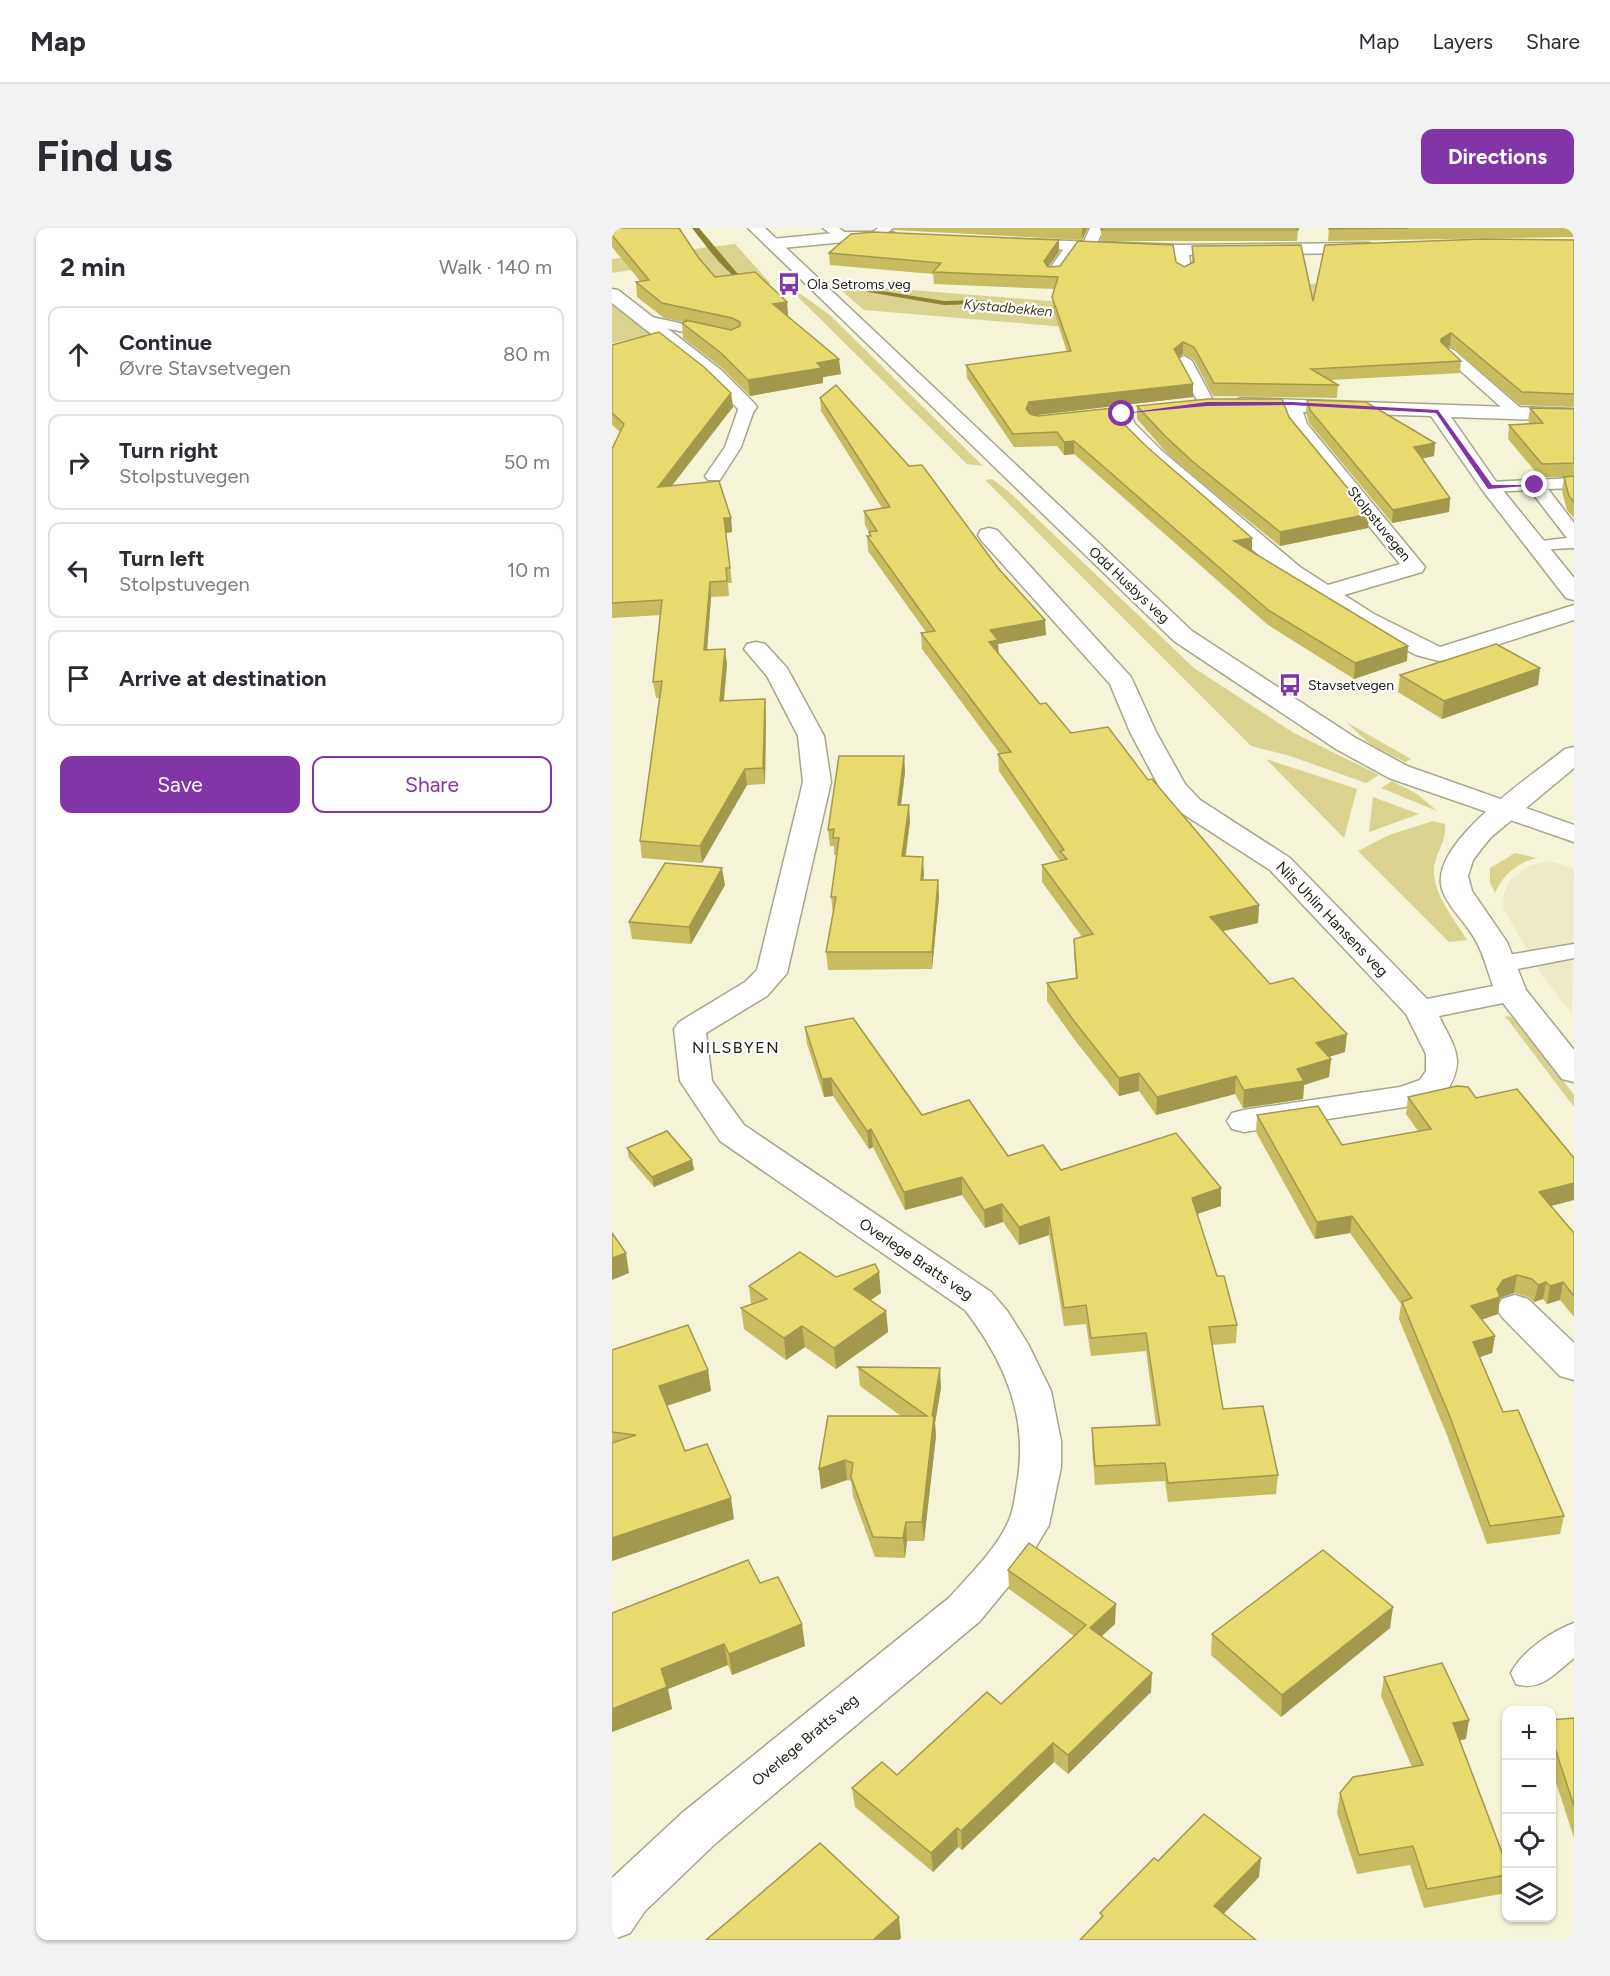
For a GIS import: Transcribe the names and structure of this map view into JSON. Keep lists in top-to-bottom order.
{
  "streets": {
    "street": [
      "Stolpstuvegen",
      "Odd Husbys veg",
      "Nils Uhlin Hansens veg",
      "Overlege Bratts veg"
    ]
  },
  "districts": ["NILSBYEN"],
  "water": ["Kystadbekken"],
  "places": {
    "bus stop": ["Ola Setroms veg", "Stavsetvegen"]
  },
  "page": {
    "header": "Map",
    "nav": ["Map", "Layers", "Share"],
    "buttons": [
      "Directions",
      ["Save", "Share"]
    ],
    "title": "Find us",
    "heading": ["2 min", "Walk · 140 m"],
    "list": [
      ["Continue", "Øvre Stavsetvegen", "80 m"],
      ["Turn right", "Stolpstuvegen", "50 m"],
      ["Turn left", "Stolpstuvegen", "10 m"],
      "Arrive at destination"
    ],
    "map_buttons": ["+", "−"]
  }
}
